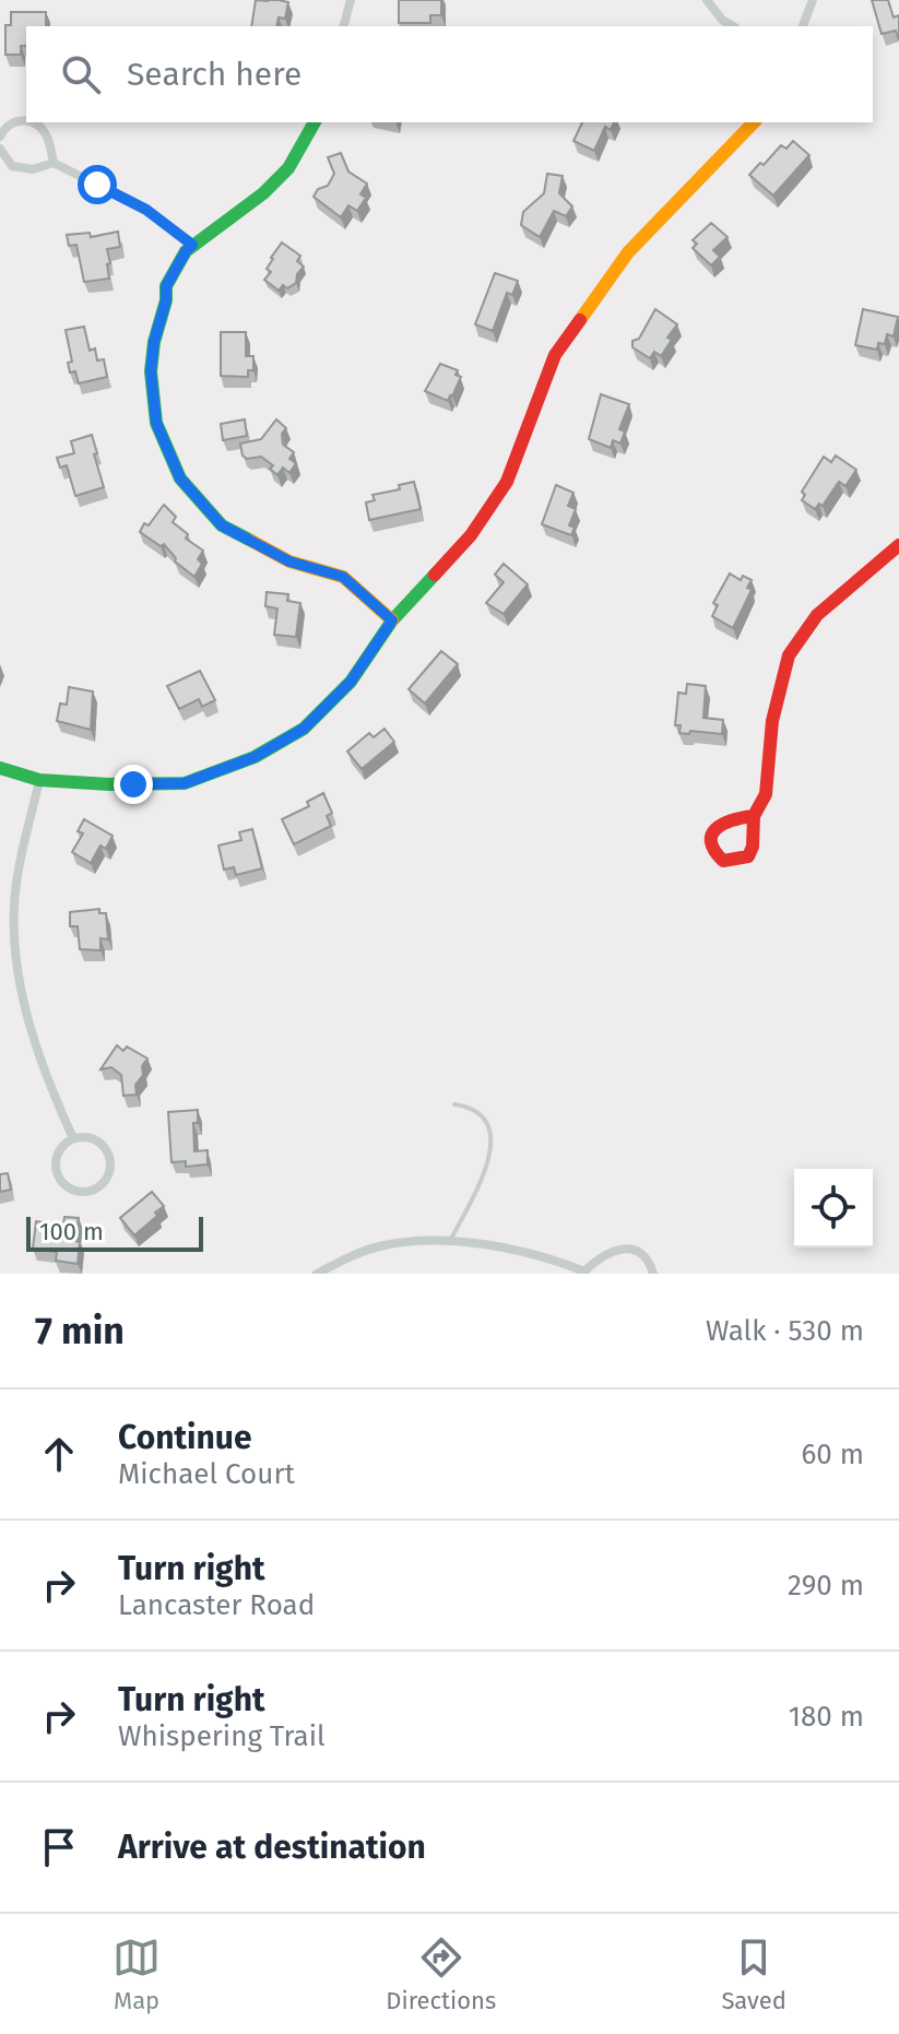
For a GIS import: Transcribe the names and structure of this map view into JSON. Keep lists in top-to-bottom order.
{
  "scale_bar": "100 m",
  "page": {
    "search": "Search here",
    "scale": "100 m",
    "heading": ["7 min", "Walk · 530 m"],
    "list": [
      ["Continue", "Michael Court", "60 m"],
      ["Turn right", "Lancaster Road", "290 m"],
      ["Turn right", "Whispering Trail", "180 m"],
      "Arrive at destination"
    ],
    "nav": ["Map", "Directions", "Saved"]
  }
}
